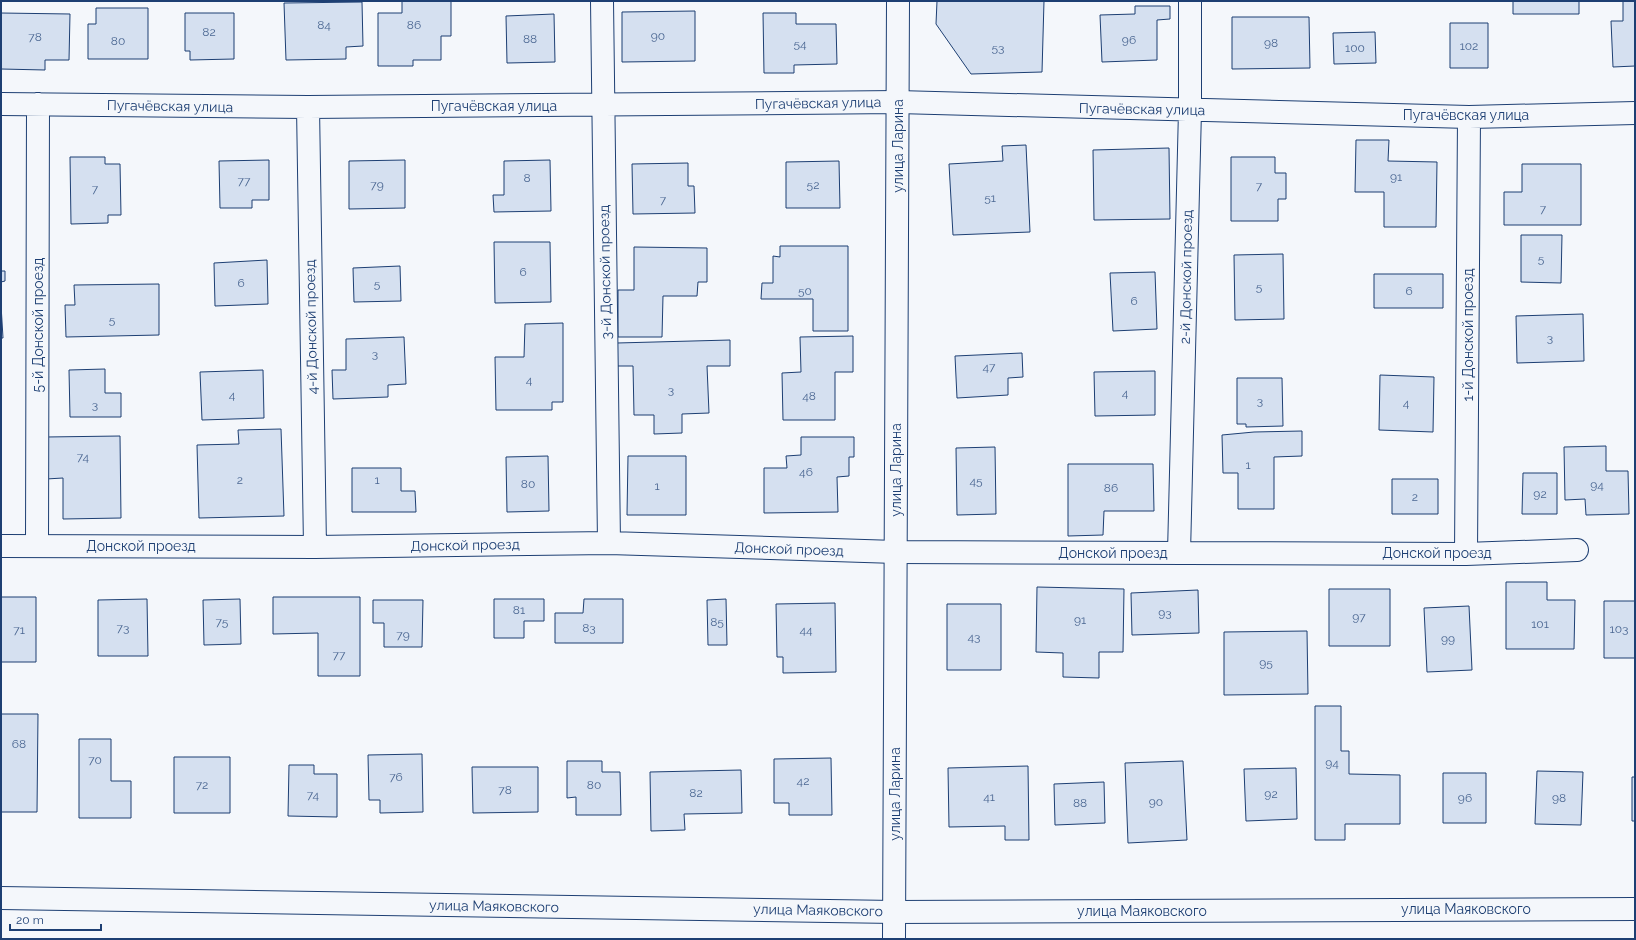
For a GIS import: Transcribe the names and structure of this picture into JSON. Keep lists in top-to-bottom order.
{
  "streets": {
    "street": [
      "Пугачёвская улица",
      "улица Ларина",
      "3-й Донской проезд",
      "2-й Донской проезд",
      "5-й Донской проезд",
      "4-й Донской проезд",
      "1-й Донской проезд",
      "Донской проезд",
      "улица Маяковского"
    ]
  },
  "crossings": [
    ["Пугачёвская улица", "улица Ларина"],
    ["Пугачёвская улица", "3-й Донской проезд"],
    ["Пугачёвская улица", "2-й Донской проезд"],
    ["Пугачёвская улица", "5-й Донской проезд"],
    ["Пугачёвская улица", "4-й Донской проезд"],
    ["Пугачёвская улица", "1-й Донской проезд"],
    ["улица Ларина", "Донской проезд"],
    ["улица Ларина", "улица Маяковского"],
    ["3-й Донской проезд", "Донской проезд"],
    ["2-й Донской проезд", "Донской проезд"],
    ["5-й Донской проезд", "Донской проезд"],
    ["4-й Донской проезд", "Донской проезд"],
    ["1-й Донской проезд", "Донской проезд"]
  ],
  "house_numbers": [
    "84",
    "86",
    "82",
    "90",
    "78",
    "88",
    "96",
    "80",
    "98",
    "54",
    "102",
    "53",
    "100",
    "91",
    "8",
    "77",
    "79",
    "52",
    "7",
    "7",
    "51",
    "7",
    "7",
    "5",
    "6",
    "6",
    "5",
    "5",
    "50",
    "6",
    "6",
    "5",
    "3",
    "3",
    "47",
    "4",
    "3",
    "4",
    "4",
    "48",
    "3",
    "4",
    "3",
    "74",
    "1",
    "46",
    "2",
    "1",
    "45",
    "80",
    "94",
    "1",
    "86",
    "92",
    "2",
    "81",
    "93",
    "97",
    "91",
    "75",
    "85",
    "101",
    "73",
    "83",
    "103",
    "71",
    "44",
    "79",
    "43",
    "99",
    "77",
    "95",
    "68",
    "70",
    "94",
    "76",
    "42",
    "72",
    "80",
    "78",
    "82",
    "92",
    "74",
    "41",
    "96",
    "98",
    "90",
    "88"
  ],
  "scale_bar": "20 m"
}
